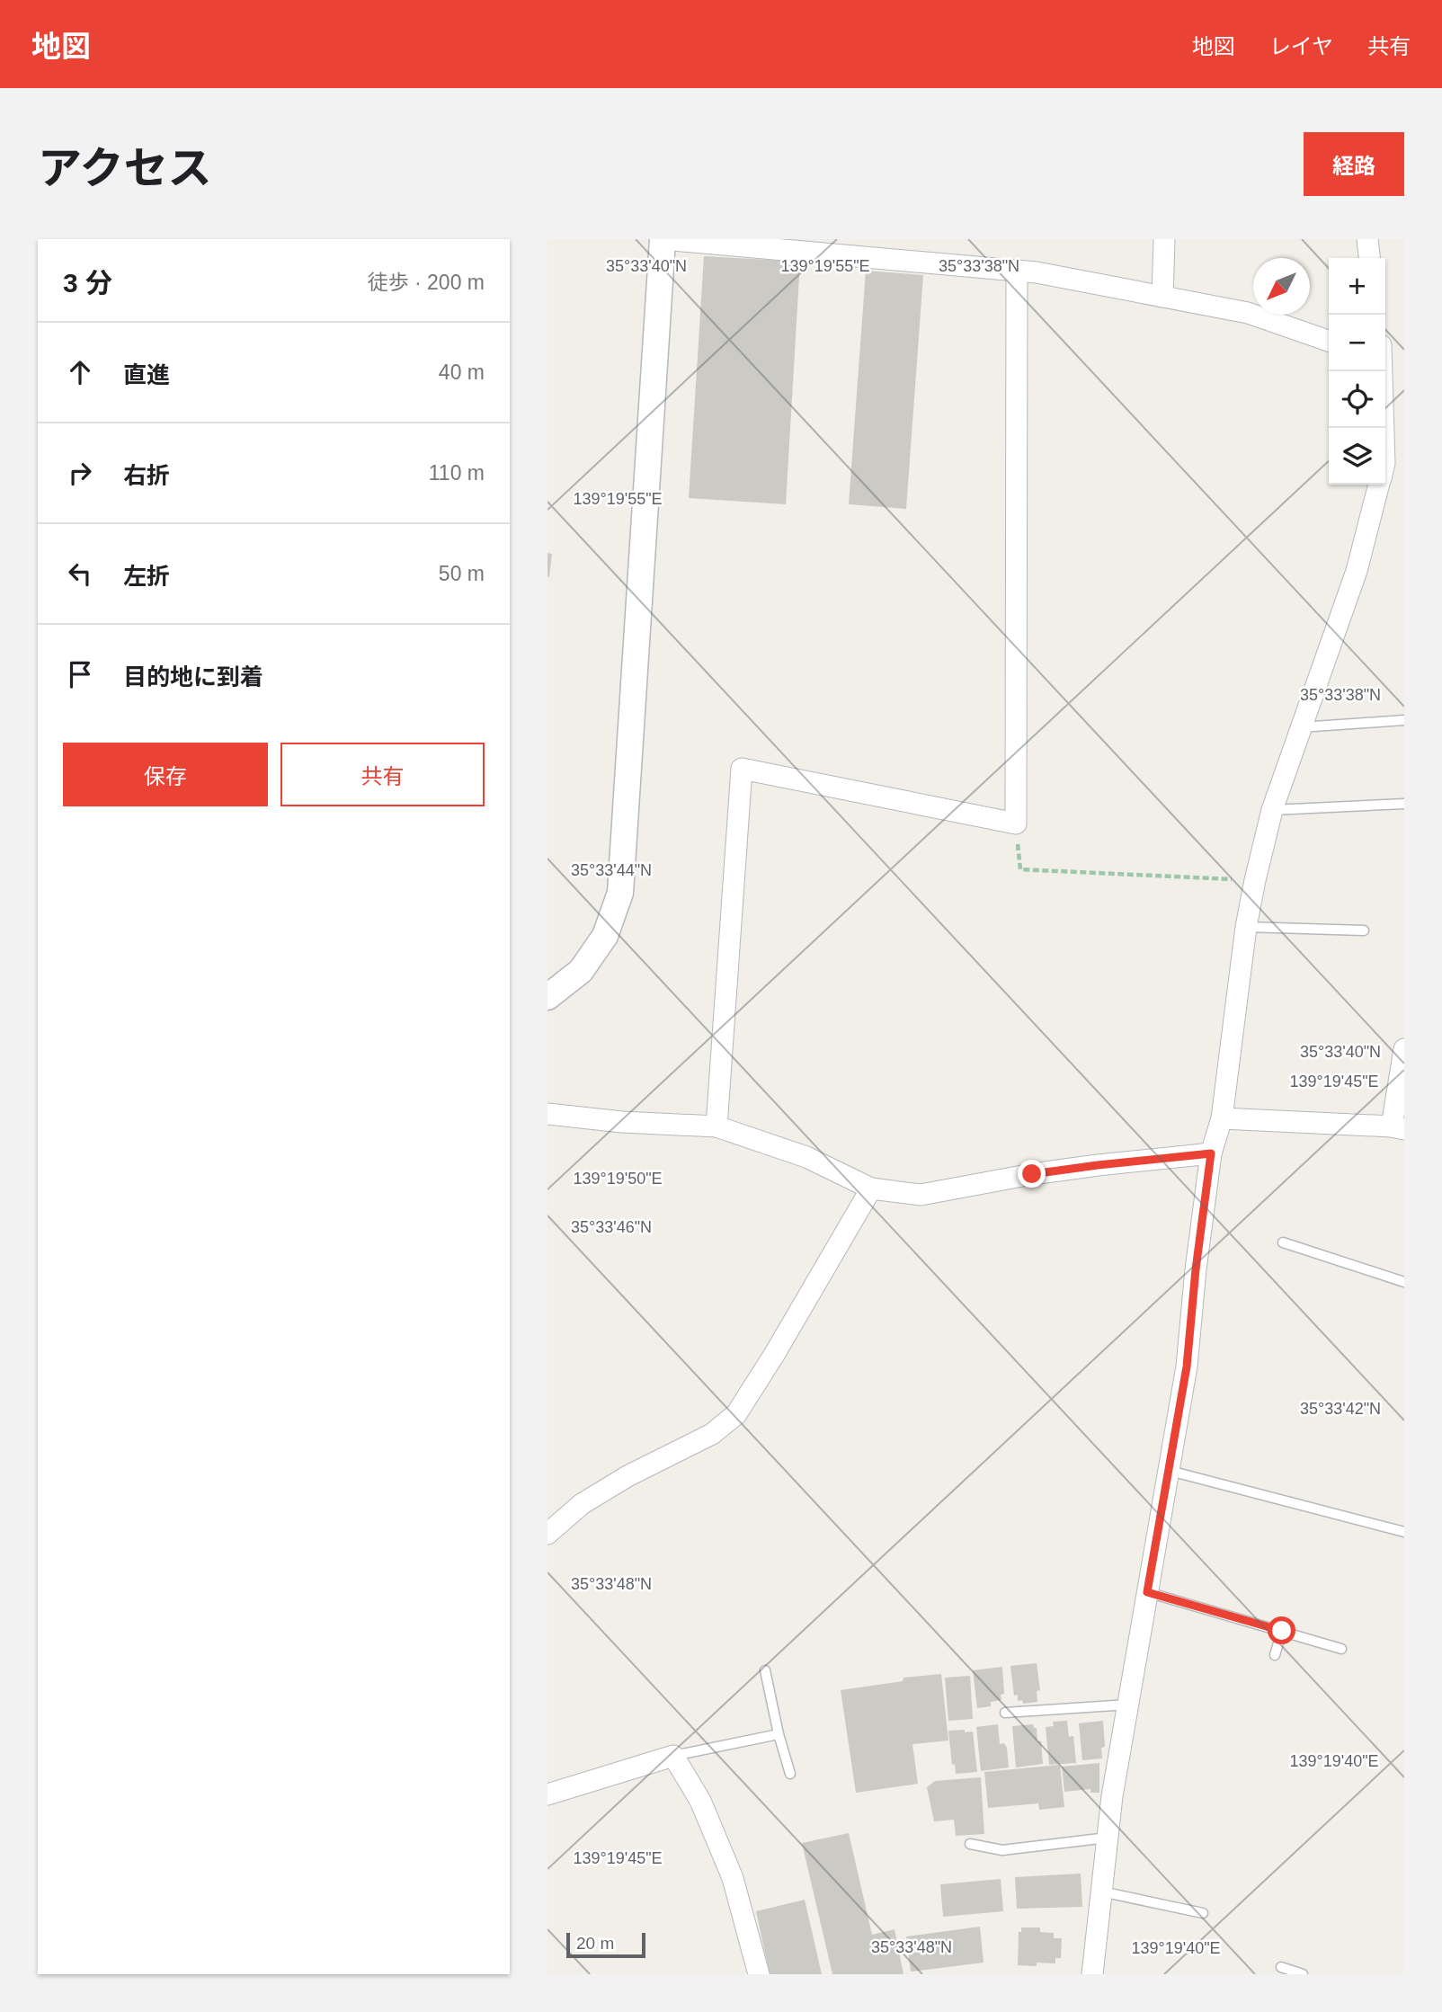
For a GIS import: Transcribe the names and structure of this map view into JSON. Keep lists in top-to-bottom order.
{
  "scale_bar": "20 m",
  "north": "bottom left",
  "page": {
    "header": "地図",
    "nav": ["地図", "レイヤ", "共有"],
    "title": "アクセス",
    "buttons": [
      "経路",
      ["保存", "共有"]
    ],
    "heading": ["3 分", "徒歩 · 200 m"],
    "map_buttons": ["+", "−"],
    "list": [
      ["直進", "40 m"],
      ["右折", "110 m"],
      ["左折", "50 m"],
      "目的地に到着"
    ],
    "scale": "20 m"
  },
  "coordinates": [
    "139°19'55\"E",
    "35°33'40\"N",
    "35°33'38\"N",
    "35°33'44\"N",
    "139°19'45\"E",
    "139°19'50\"E",
    "35°33'46\"N",
    "35°33'42\"N",
    "35°33'48\"N",
    "139°19'40\"E"
  ]
}
